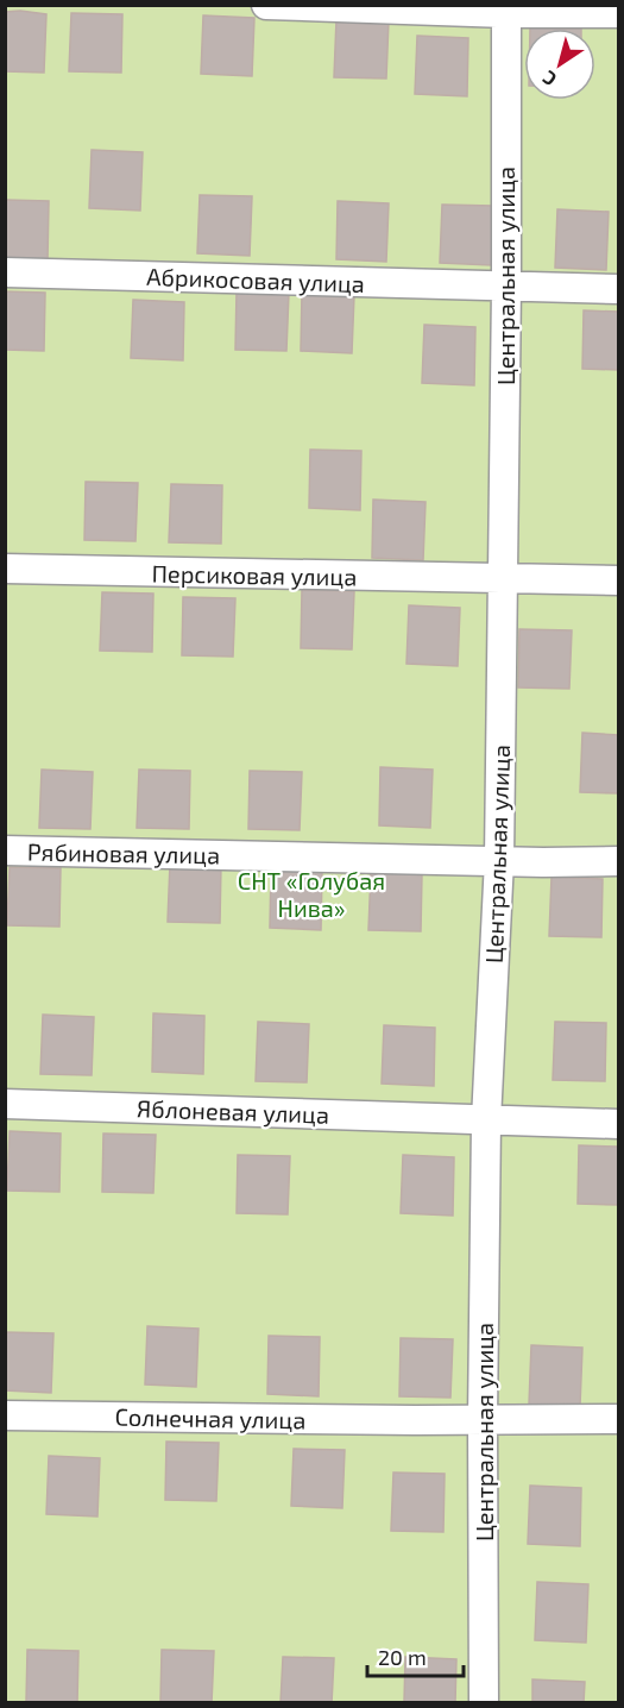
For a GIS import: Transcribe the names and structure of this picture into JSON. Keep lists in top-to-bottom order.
{
  "streets": {
    "street": [
      "Центральная улица",
      "Абрикосовая улица",
      "Персиковая улица",
      "Рябиновая улица",
      "Яблоневая улица",
      "Солнечная улица"
    ]
  },
  "crossings": [
    ["Центральная улица", "Абрикосовая улица"],
    ["Центральная улица", "Персиковая улица"],
    ["Центральная улица", "Рябиновая улица"],
    ["Центральная улица", "Яблоневая улица"],
    ["Центральная улица", "Солнечная улица"]
  ],
  "parks": ["СНТ «Голубая Нива»"],
  "scale_bar": "20 m",
  "north": "bottom left"
}
